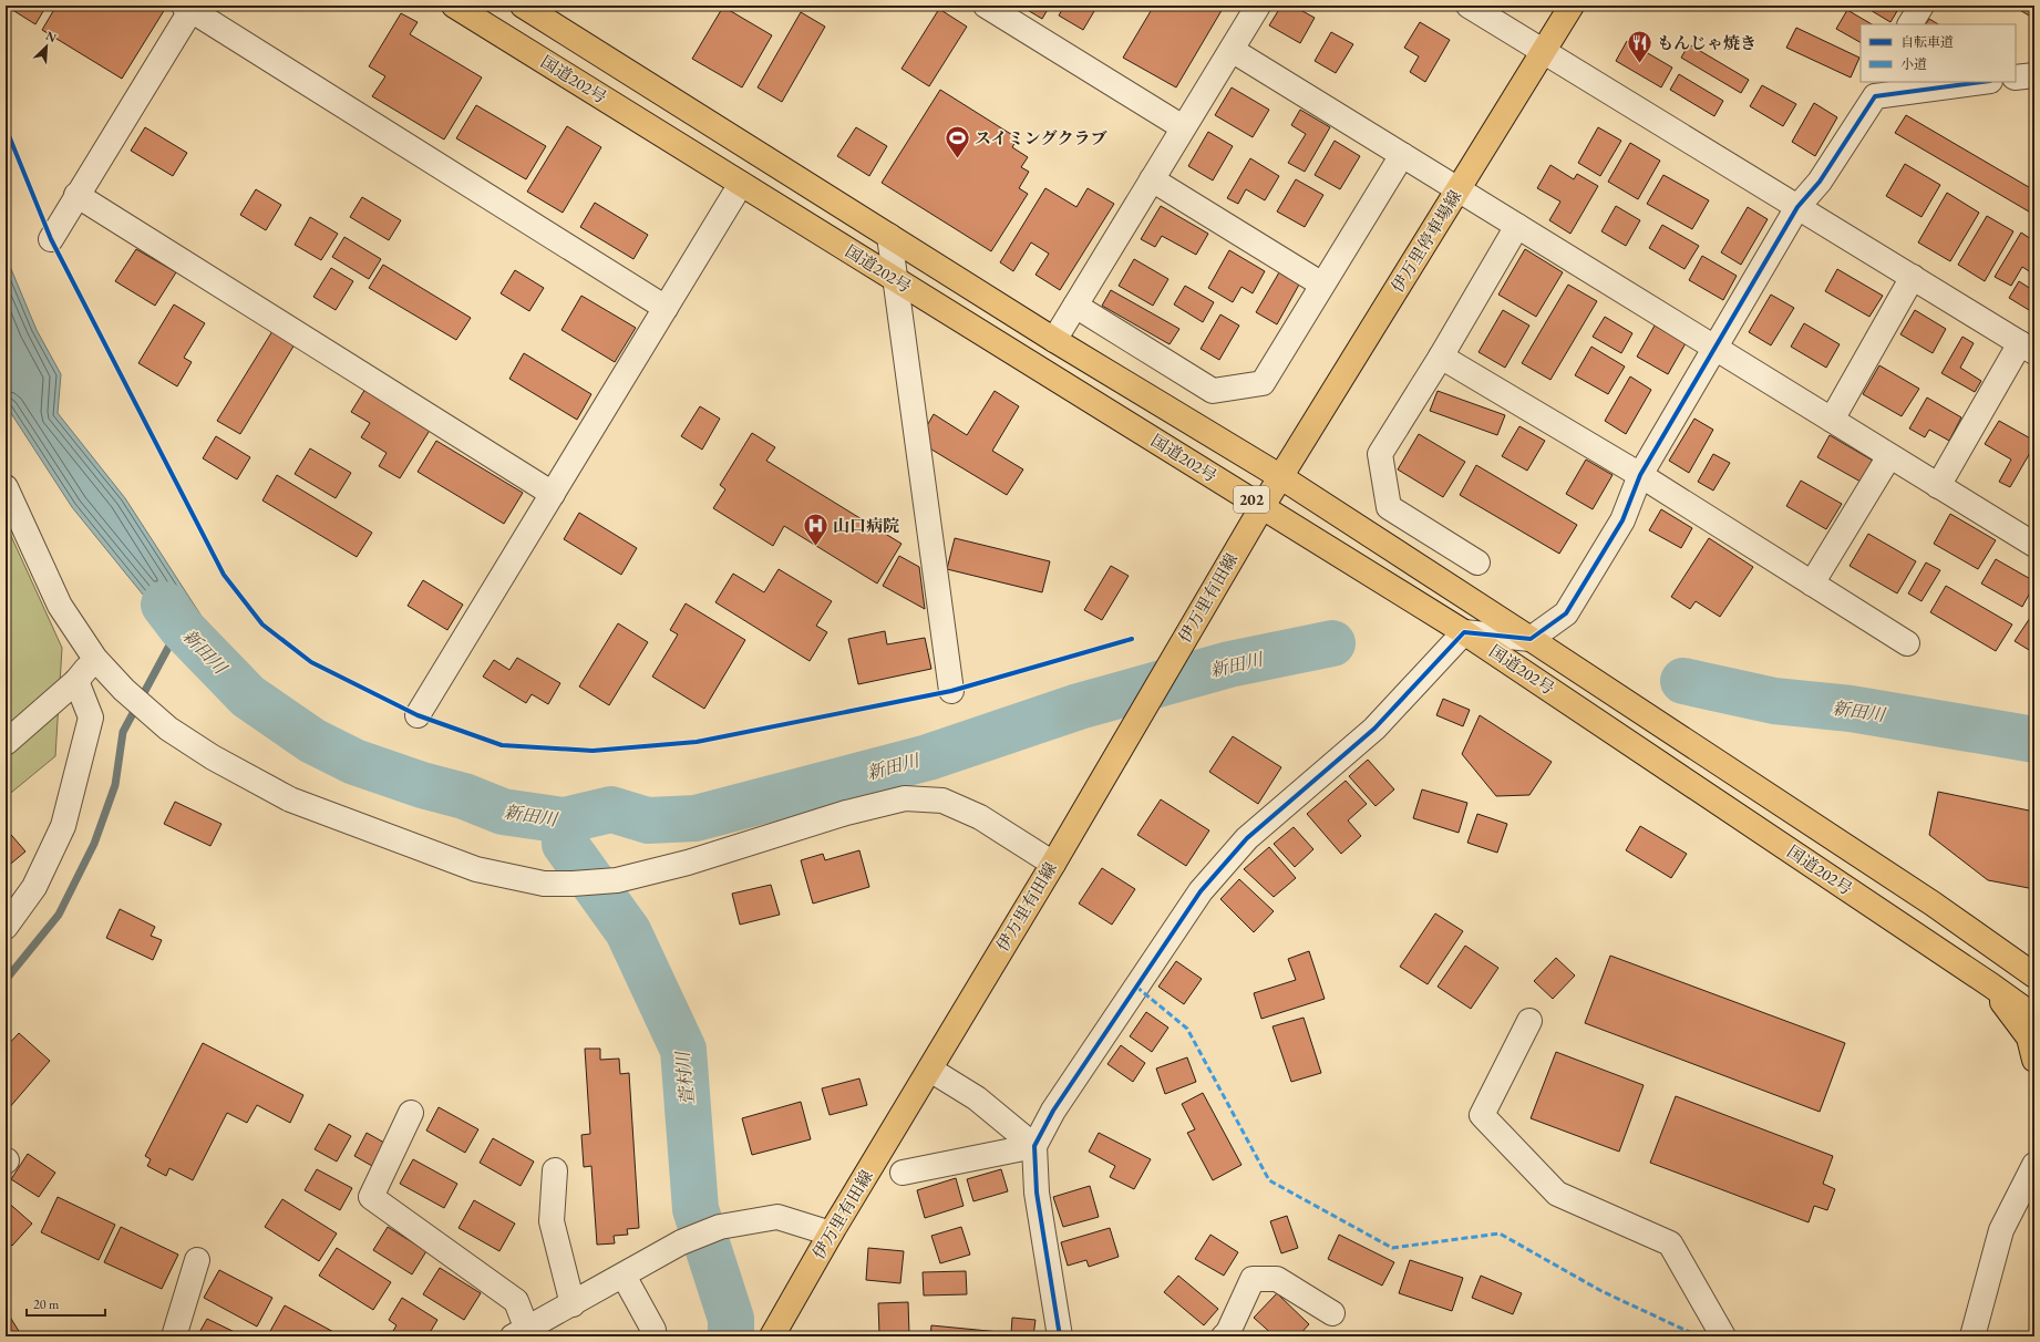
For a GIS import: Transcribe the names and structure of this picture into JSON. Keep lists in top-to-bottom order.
{
  "streets": {
    "main road": [
      "国道202号",
      "伊万里停車場線",
      "202",
      "伊万里有田線"
    ]
  },
  "crossings": [
    ["国道202号", "伊万里停車場線"],
    ["国道202号", "伊万里有田線"],
    ["伊万里停車場線", "伊万里有田線"]
  ],
  "water": ["新田川", "萱村川"],
  "places": {
    "restaurant": ["もんじゃ焼き"],
    "sports": ["スイミングクラブ"],
    "hospital": ["山口病院"]
  },
  "legend": ["自転車道", "小道"],
  "scale_bar": "20 m",
  "north": "top right"
}
